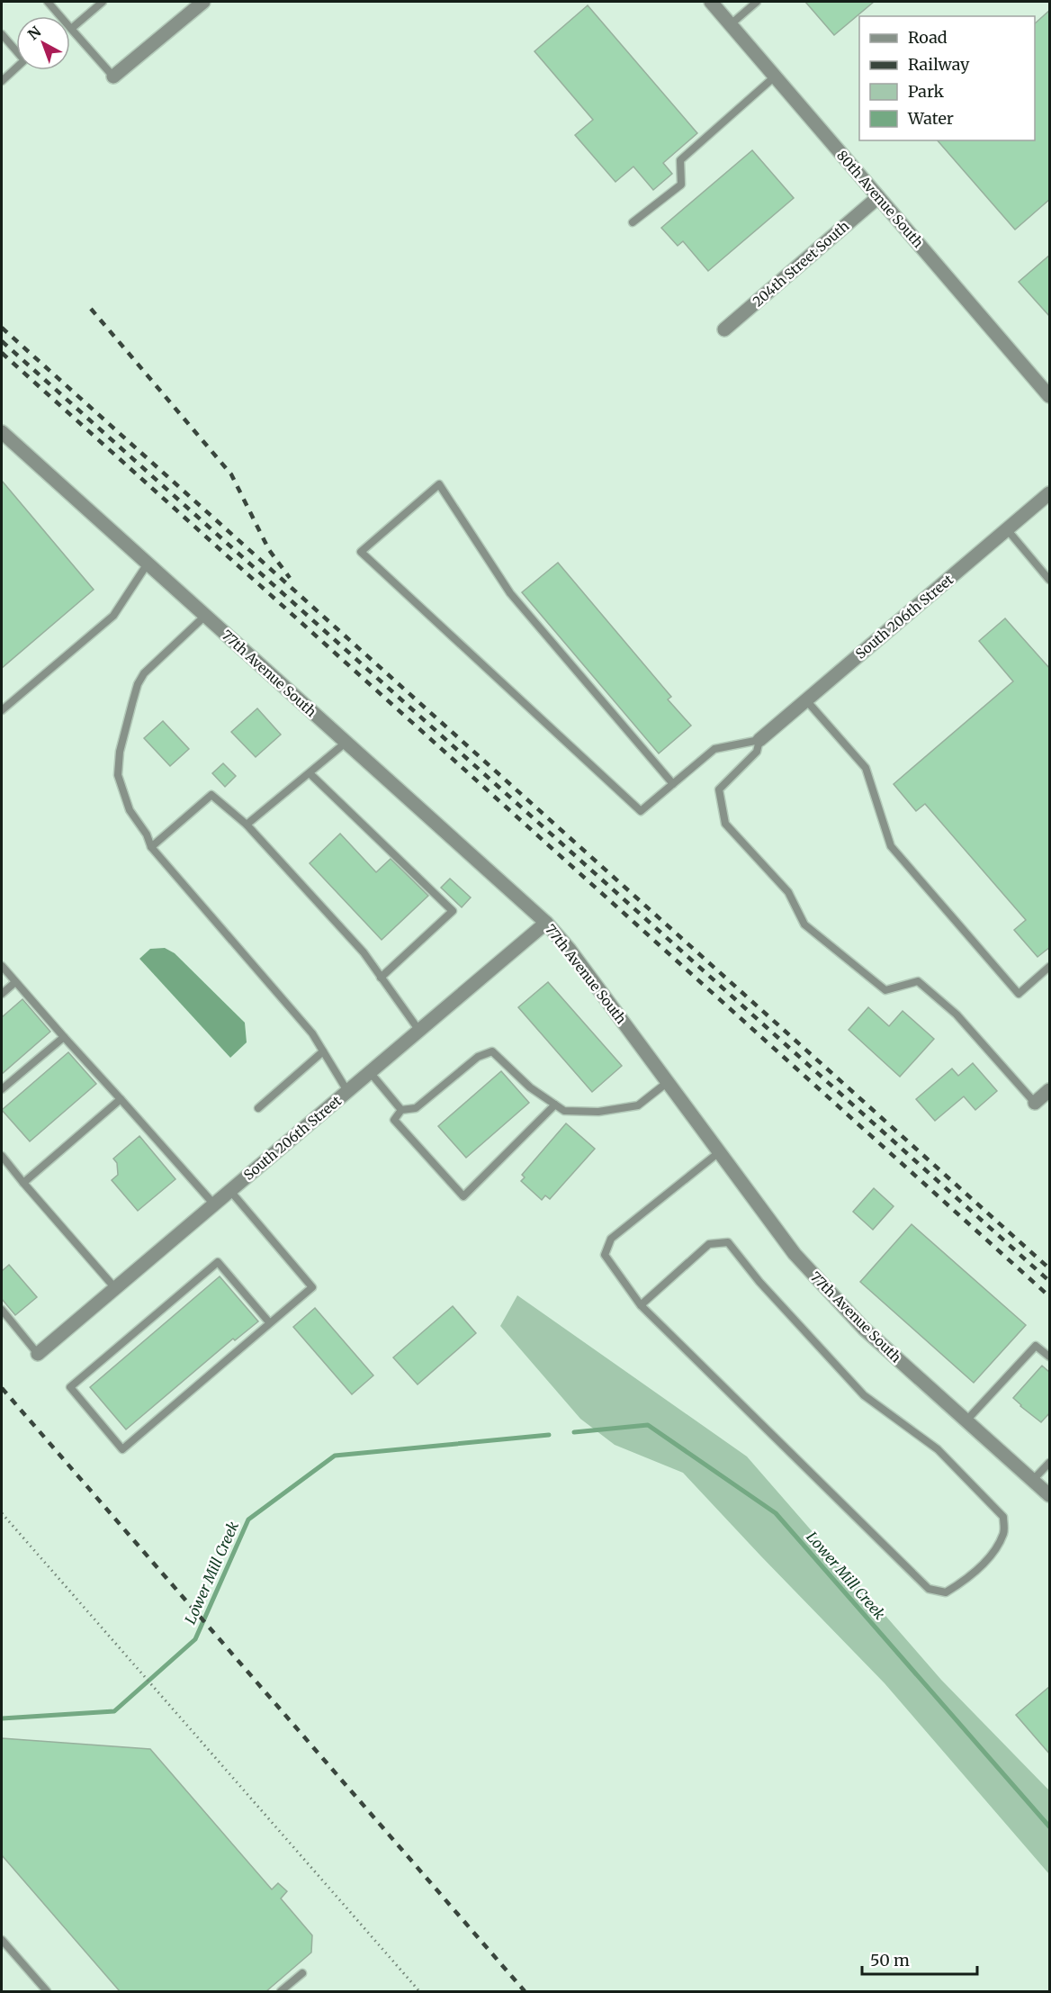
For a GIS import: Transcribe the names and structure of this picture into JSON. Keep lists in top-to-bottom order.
{
  "streets": {
    "street": [
      "80th Avenue South",
      "204th Street South",
      "South 206th Street",
      "77th Avenue South"
    ]
  },
  "crossings": [
    ["80th Avenue South", "204th Street South"],
    ["South 206th Street", "77th Avenue South"]
  ],
  "water": ["Lower Mill Creek"],
  "legend": [
    "Road",
    "Railway",
    "Park",
    "Water"
  ],
  "scale_bar": "50 m",
  "north": "top left"
}
